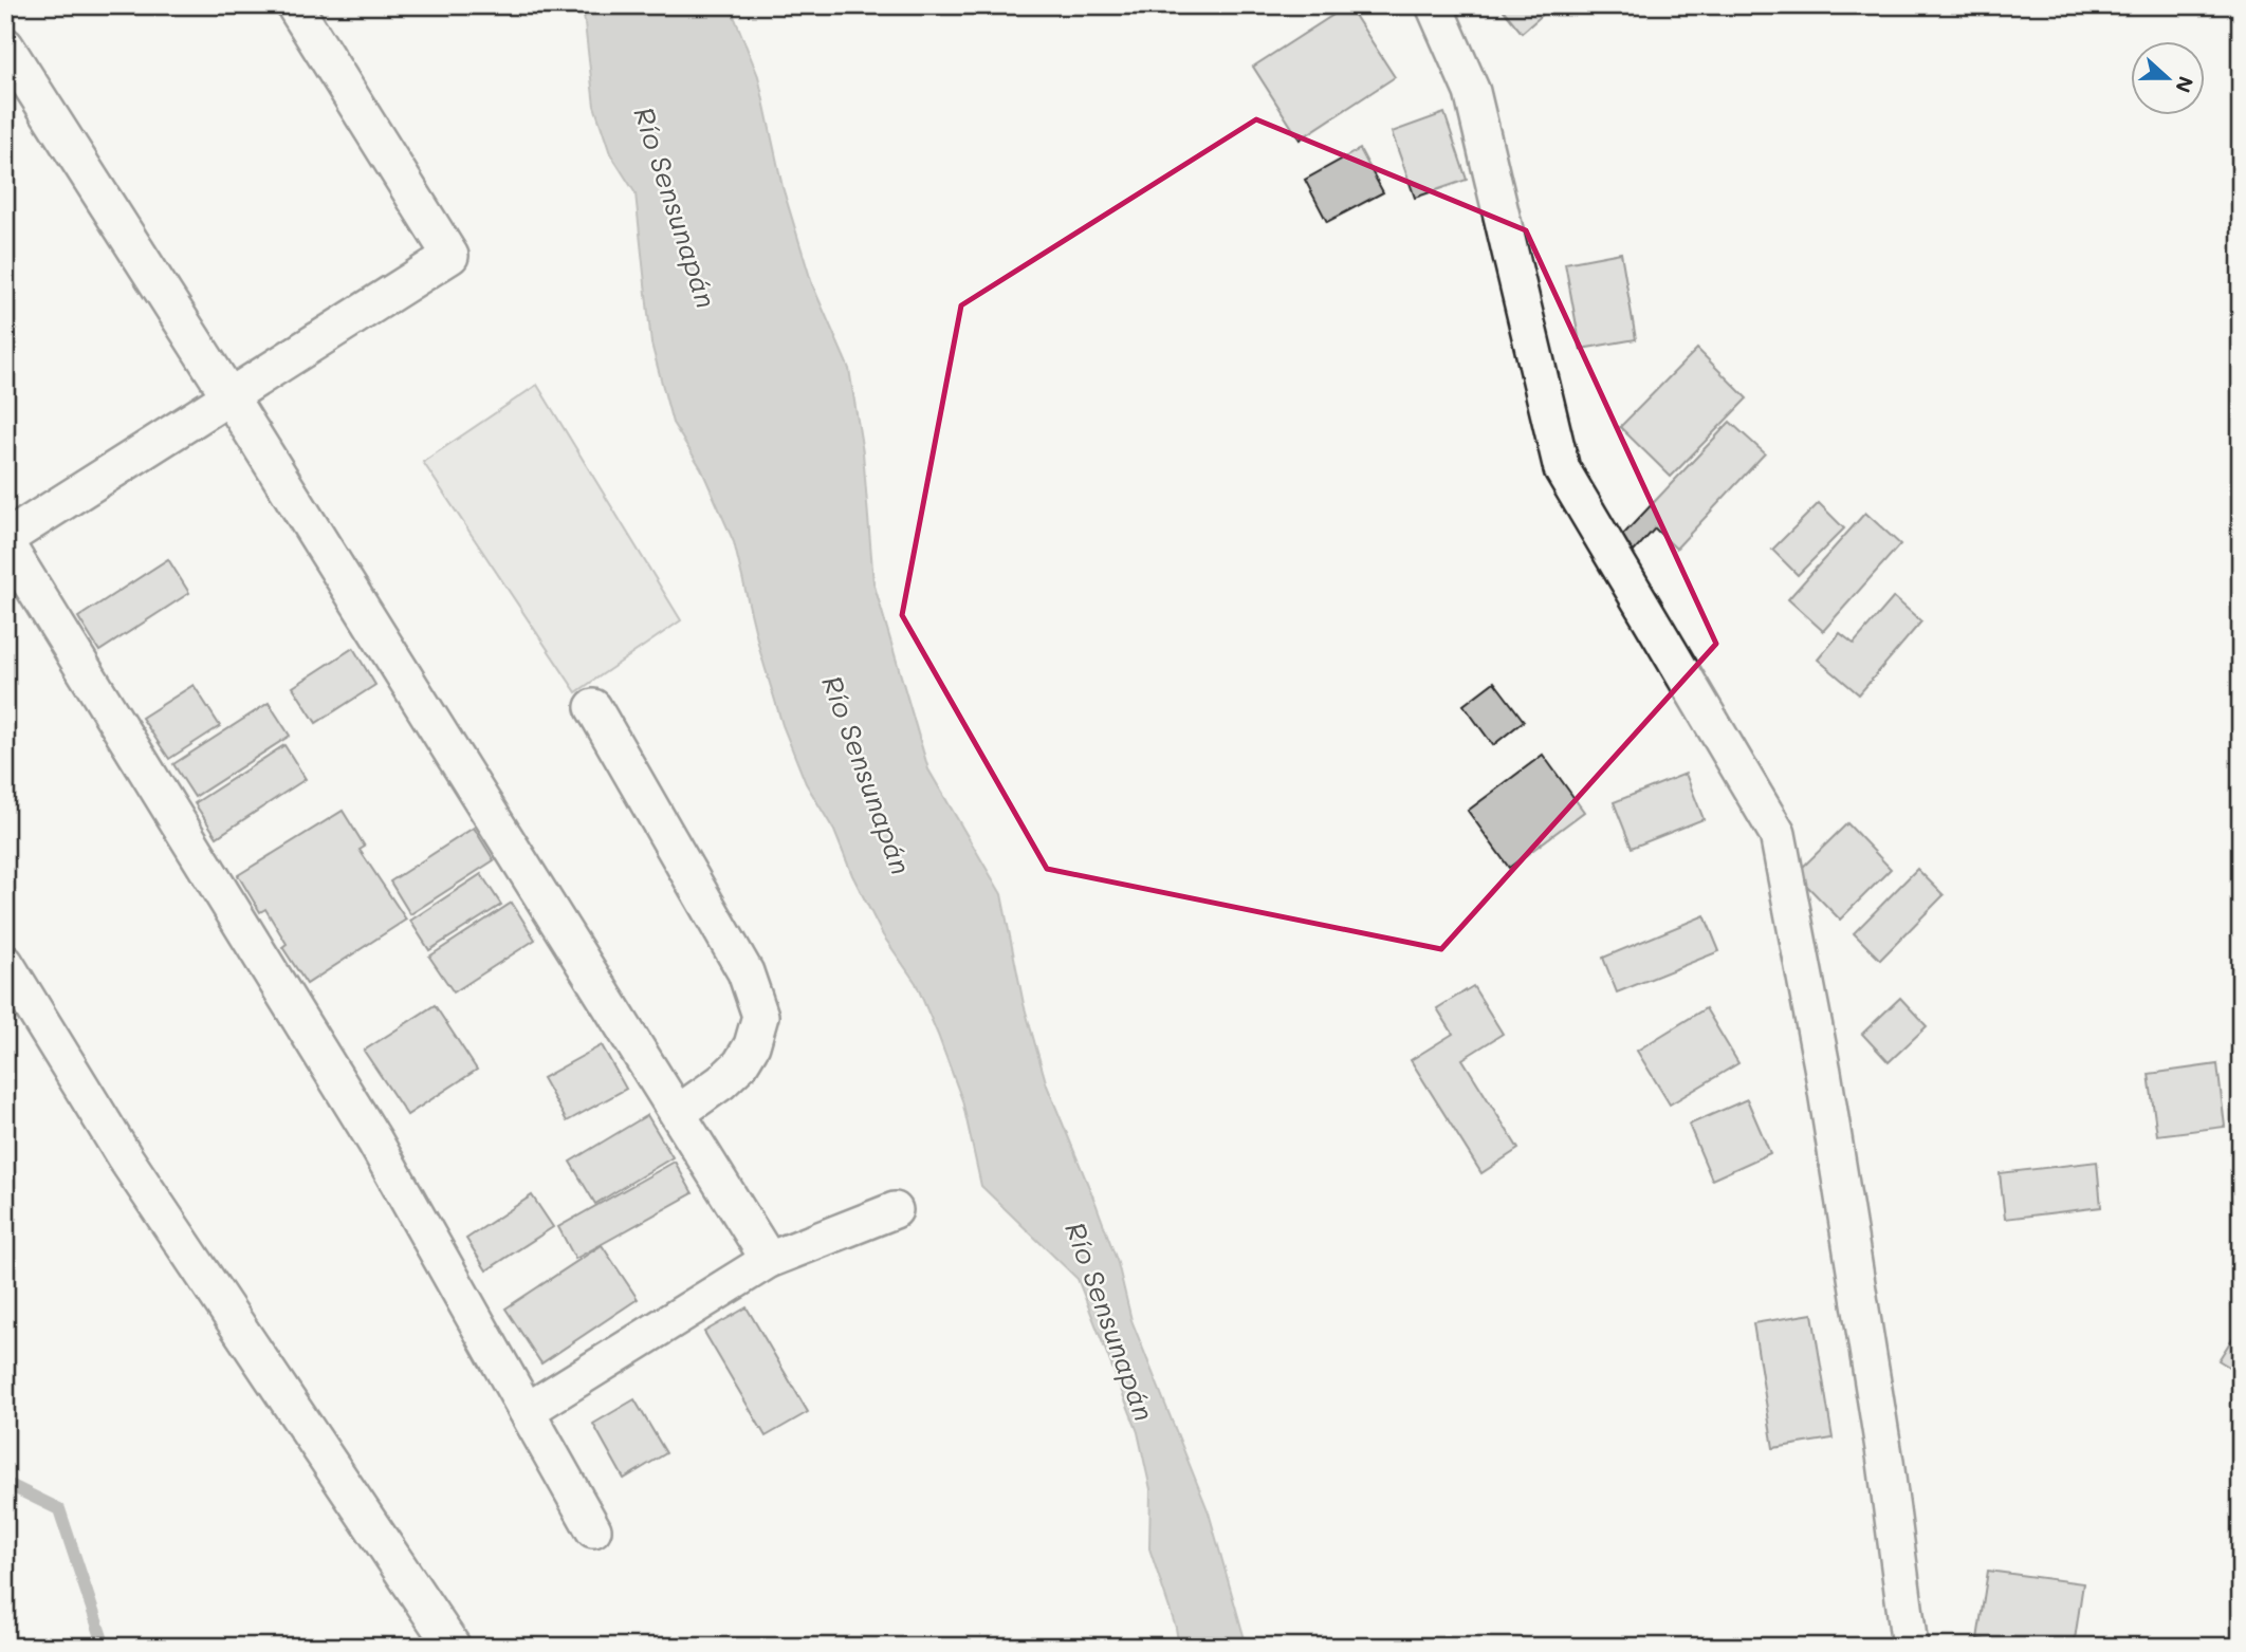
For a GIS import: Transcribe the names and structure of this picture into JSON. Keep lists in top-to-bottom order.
{
  "water": ["Río Sensunapán"],
  "north": "right"
}
